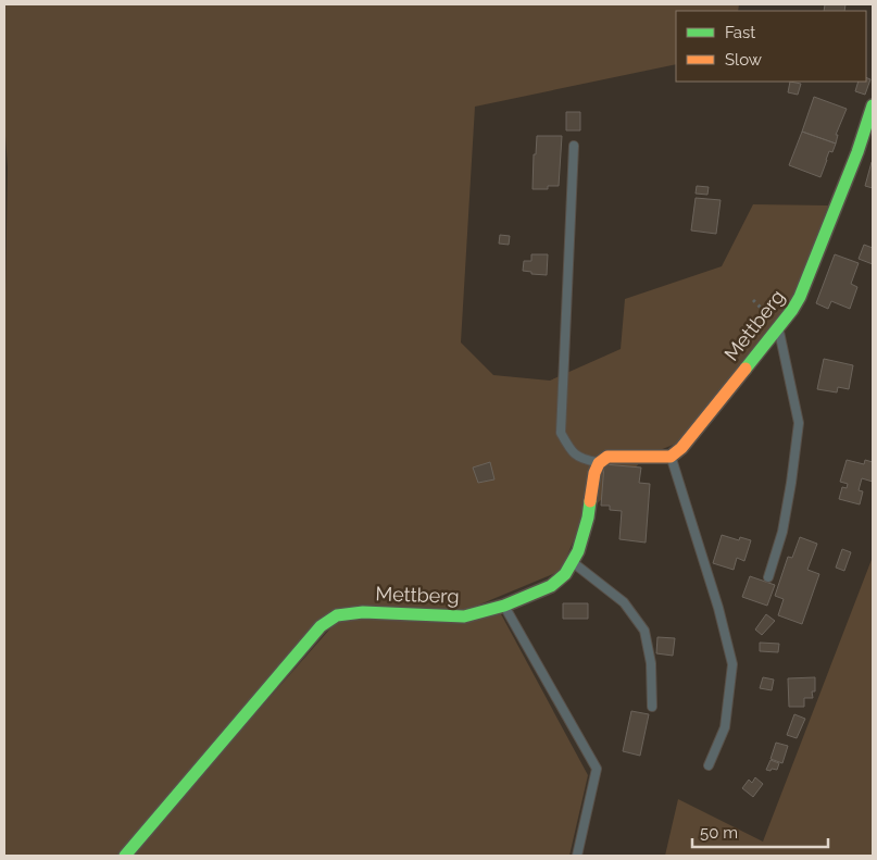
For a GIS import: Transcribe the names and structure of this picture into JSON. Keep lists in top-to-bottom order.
{
  "streets": {
    "street": ["Mettberg"]
  },
  "legend": ["Fast", "Slow"],
  "scale_bar": "50 m"
}
